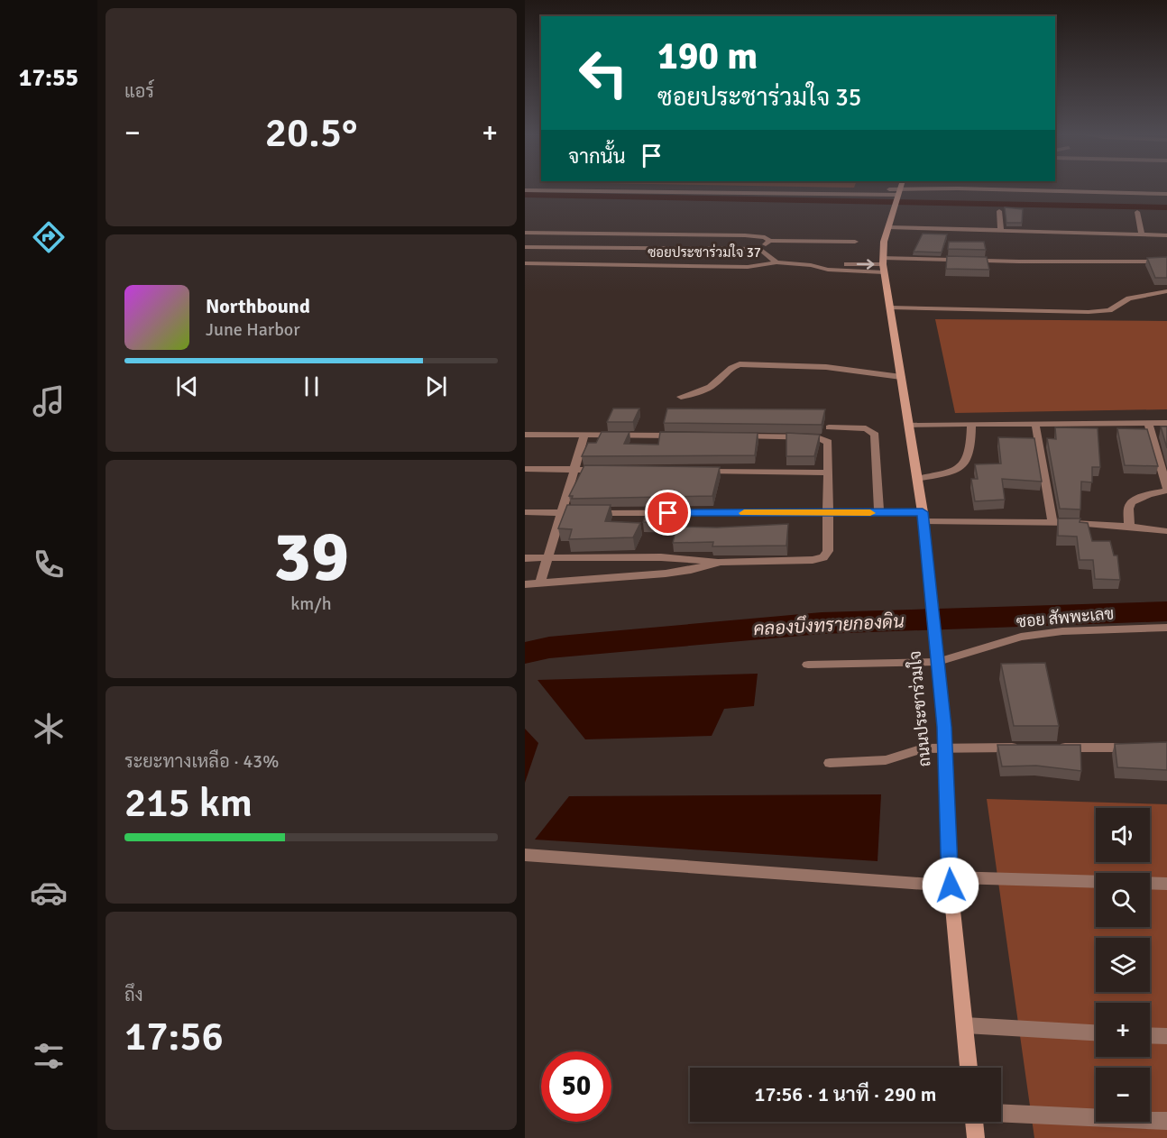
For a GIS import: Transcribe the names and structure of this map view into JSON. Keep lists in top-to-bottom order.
{
  "streets": {
    "main road": ["ถนนประชาร่วมใจ"],
    "street": ["ซอยประชาร่วมใจ 37", "ซอย สัพพะเลข"]
  },
  "crossings": [
    ["ซอยประชาร่วมใจ 37", "ถนนประชาร่วมใจ"],
    ["ซอย สัพพะเลข", "ถนนประชาร่วมใจ"]
  ],
  "water": ["คลองบึงทรายกองดิน"],
  "page": {
    "tabs": "17:55",
    "tile": [
      "แอร์",
      ["39", "km/h"],
      ["ระยะทางเหลือ · 43%", "215 km"],
      ["ถึง", "17:56"]
    ],
    "turn": ["190 m", "ซอยประชาร่วมใจ 35"],
    "heat": ["−", "20.5°", "+"],
    "then": "จากนั้น",
    "song": ["Northbound", "June Harbor"],
    "map_buttons": ["+", "−"],
    "limit": "50",
    "trip": "17:56 · 1 นาที · 290 m"
  }
}
